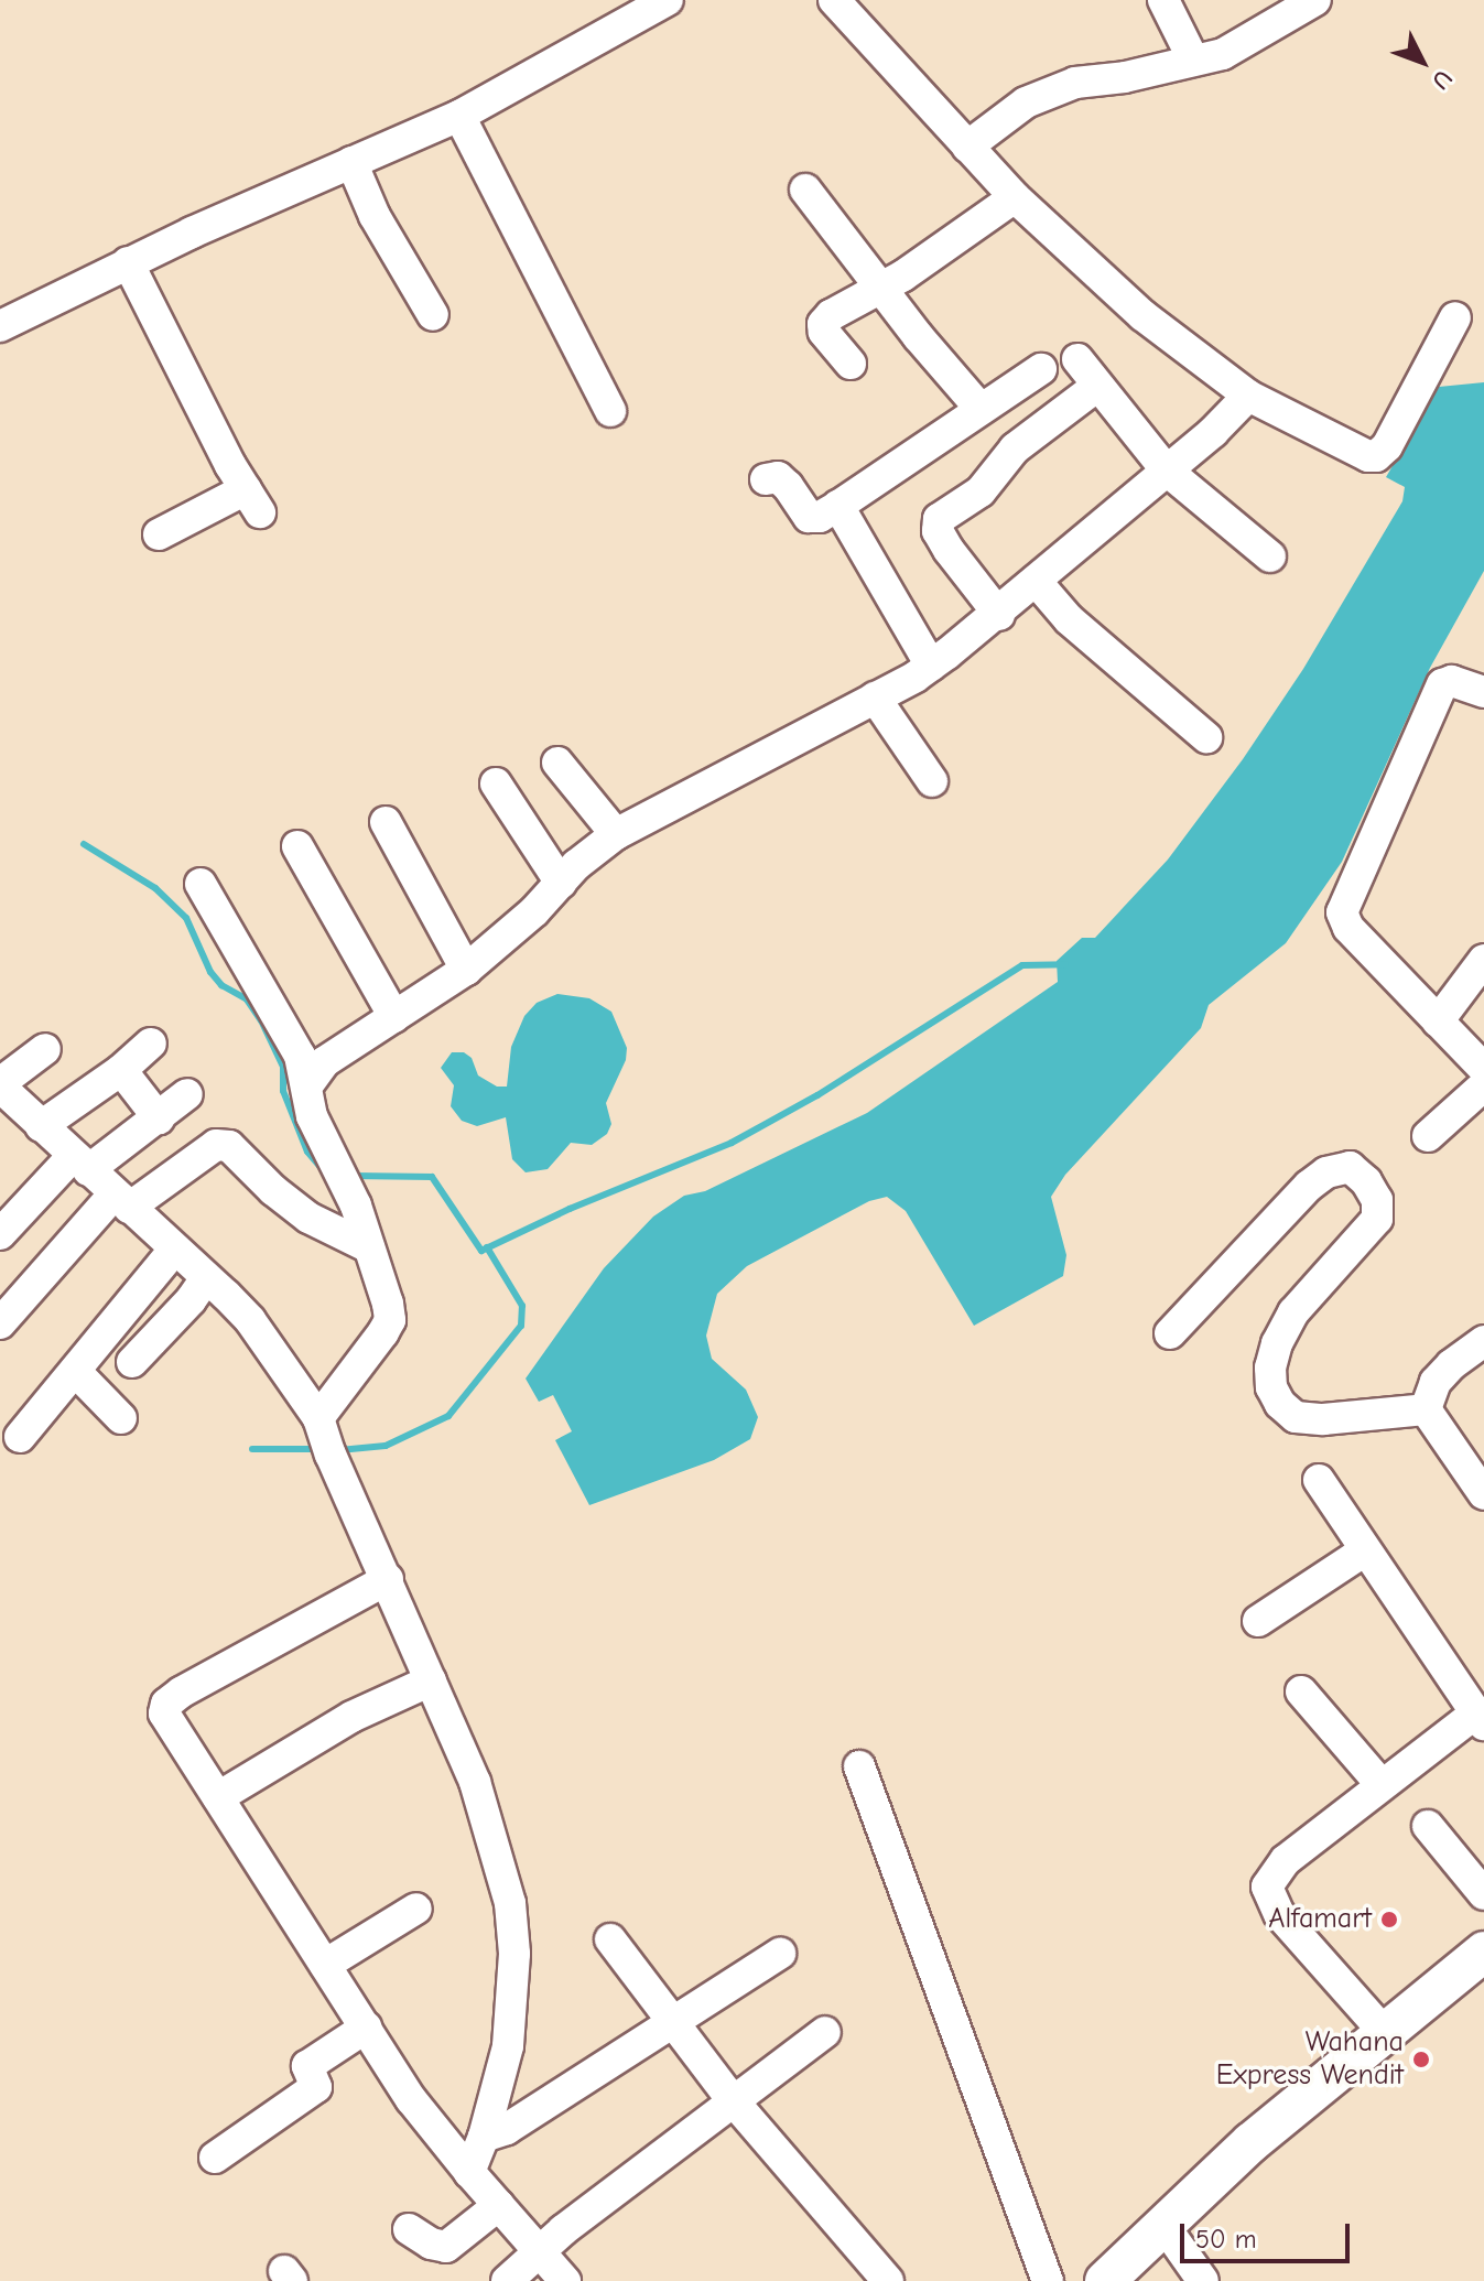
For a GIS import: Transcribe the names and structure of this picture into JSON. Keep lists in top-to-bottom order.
{
  "places": ["Alfamart", "Wahana Express Wendit"],
  "scale_bar": "50 m",
  "north": "bottom right"
}
